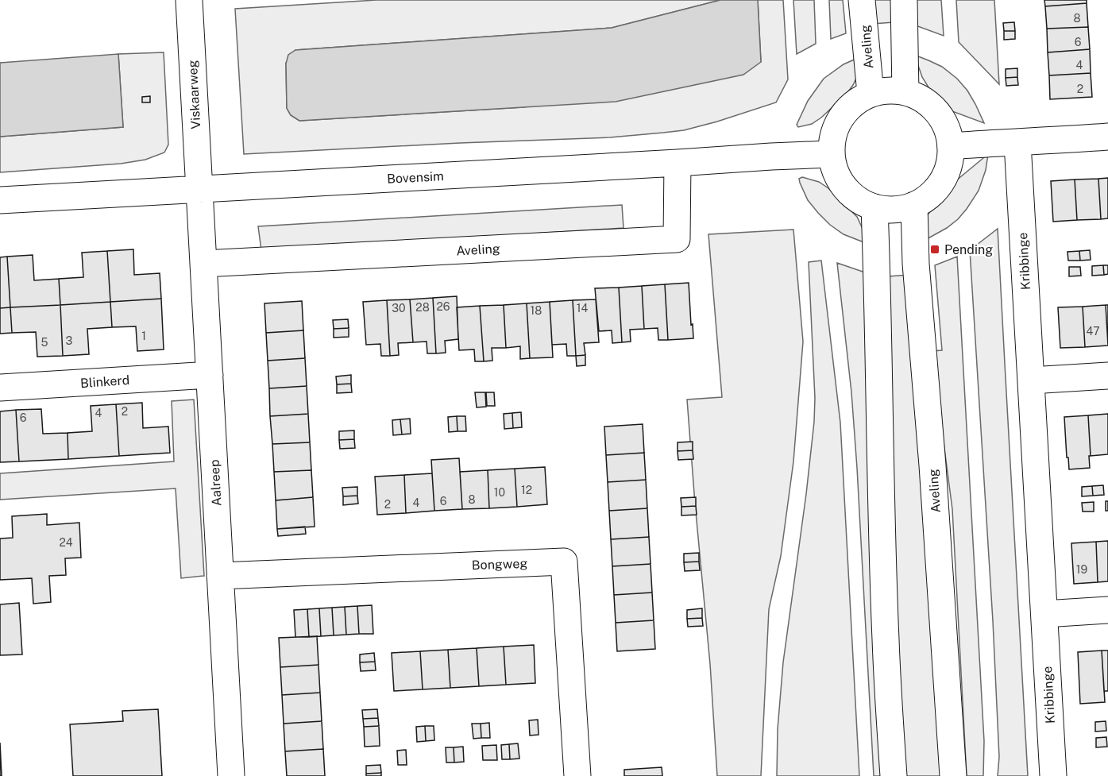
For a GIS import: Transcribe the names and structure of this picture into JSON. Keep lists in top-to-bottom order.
{
  "streets": {
    "street": [
      "Aveling",
      "Viskaarweg",
      "Bovensim",
      "Kribbinge",
      "Blinkerd",
      "Aalreep",
      "Bongweg"
    ]
  },
  "crossings": [
    ["Aveling", "Bovensim"],
    ["Aveling", "Aalreep"],
    ["Viskaarweg", "Bovensim"],
    ["Viskaarweg", "Aalreep"],
    ["Bovensim", "Aalreep"],
    ["Blinkerd", "Aalreep"],
    ["Aalreep", "Bongweg"]
  ],
  "places": {
    "transit": ["Pending"]
  },
  "house_numbers": [
    "8",
    "6",
    "4",
    "2",
    "26",
    "28",
    "30",
    "14",
    "18",
    "47",
    "1",
    "3",
    "5",
    "2",
    "4",
    "6",
    "12",
    "10",
    "8",
    "6",
    "4",
    "2",
    "24",
    "19"
  ]
}
